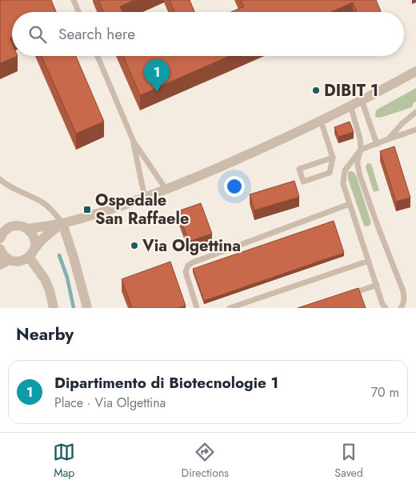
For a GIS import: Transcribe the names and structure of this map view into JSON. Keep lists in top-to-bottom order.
{
  "places": {
    "other": ["DIBIT 1", "Via Olgettina"],
    "transit": ["Ospedale San Raffaele"]
  },
  "page": {
    "search": "Search here",
    "pins": "1",
    "heading": "Nearby",
    "list": [
      {
        "mark": "1",
        "name": "Dipartimento di Biotecnologie 1",
        "note": "Place · Via Olgettina",
        "value": "70 m"
      }
    ],
    "nav": ["Map", "Directions", "Saved"]
  }
}
